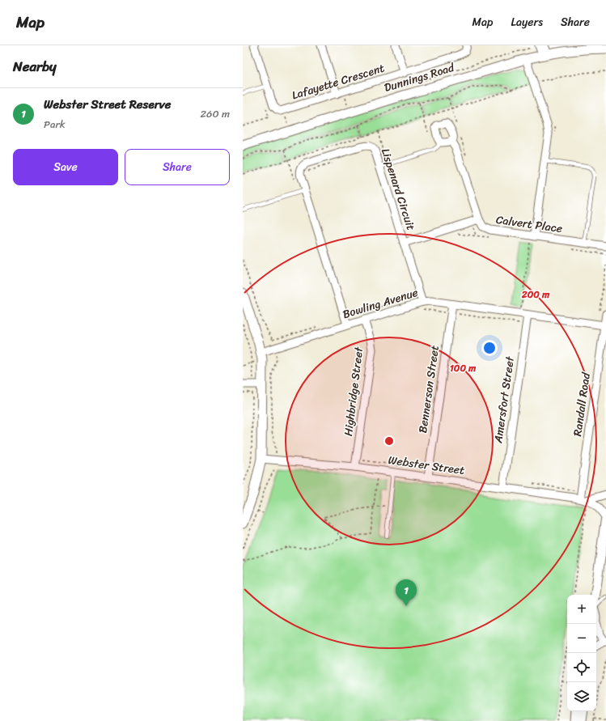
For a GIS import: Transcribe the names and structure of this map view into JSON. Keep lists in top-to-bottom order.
{
  "streets": {
    "street": [
      "Dunnings Road",
      "Lafayette Crescent",
      "Lispenard Circuit",
      "Calvert Place",
      "Bowling Avenue",
      "Bennerson Street",
      "Highbridge Street",
      "Amersfort Street",
      "Randall Road",
      "Webster Street"
    ]
  },
  "crossings": [
    ["Lispenard Circuit", "Bowling Avenue"],
    ["Bowling Avenue", "Bennerson Street"],
    ["Bowling Avenue", "Highbridge Street"],
    ["Bowling Avenue", "Amersfort Street"],
    ["Bowling Avenue", "Randall Road"],
    ["Bennerson Street", "Webster Street"],
    ["Highbridge Street", "Webster Street"],
    ["Amersfort Street", "Webster Street"],
    ["Randall Road", "Webster Street"]
  ],
  "page": {
    "header": "Map",
    "nav": ["Map", "Layers", "Share"],
    "heading": "Nearby",
    "list": [
      {
        "mark": "1",
        "name": "Webster Street Reserve",
        "note": "Park",
        "value": "260 m"
      }
    ],
    "buttons": ["Save", "Share"],
    "pins": "1",
    "map_buttons": ["+", "−"]
  },
  "rings": ["200 m", "100 m"]
}
